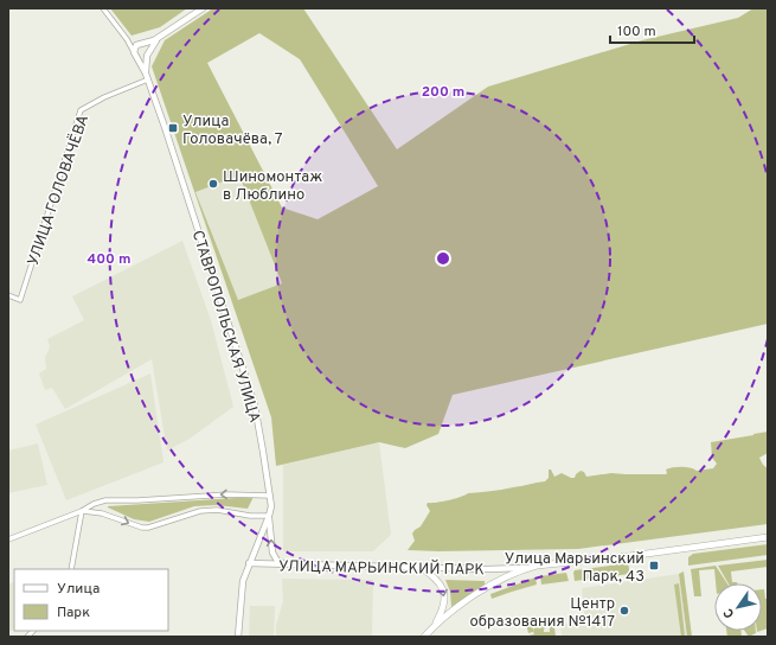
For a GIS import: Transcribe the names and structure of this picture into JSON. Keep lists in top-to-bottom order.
{
  "streets": {
    "main road": ["УЛИЦА МАРЬИНСКИЙ ПАРК"],
    "street": ["УЛИЦА ГОЛОВАЧЁВА", "СТАВРОПОЛЬСКАЯ УЛИЦА"]
  },
  "crossings": [
    ["УЛИЦА ГОЛОВАЧЁВА", "СТАВРОПОЛЬСКАЯ УЛИЦА"],
    ["СТАВРОПОЛЬСКАЯ УЛИЦА", "УЛИЦА МАРЬИНСКИЙ ПАРК"]
  ],
  "places": {
    "transit": ["Улица Головачёва, 7", "Улица Марьинский Парк, 43"],
    "other": ["Шиномонтаж в Люблино", "Центр образования №1417"]
  },
  "legend": ["Улица", "Парк"],
  "scale_bar": "100 m",
  "north": "bottom left",
  "rings": ["200 m", "400 m"]
}
